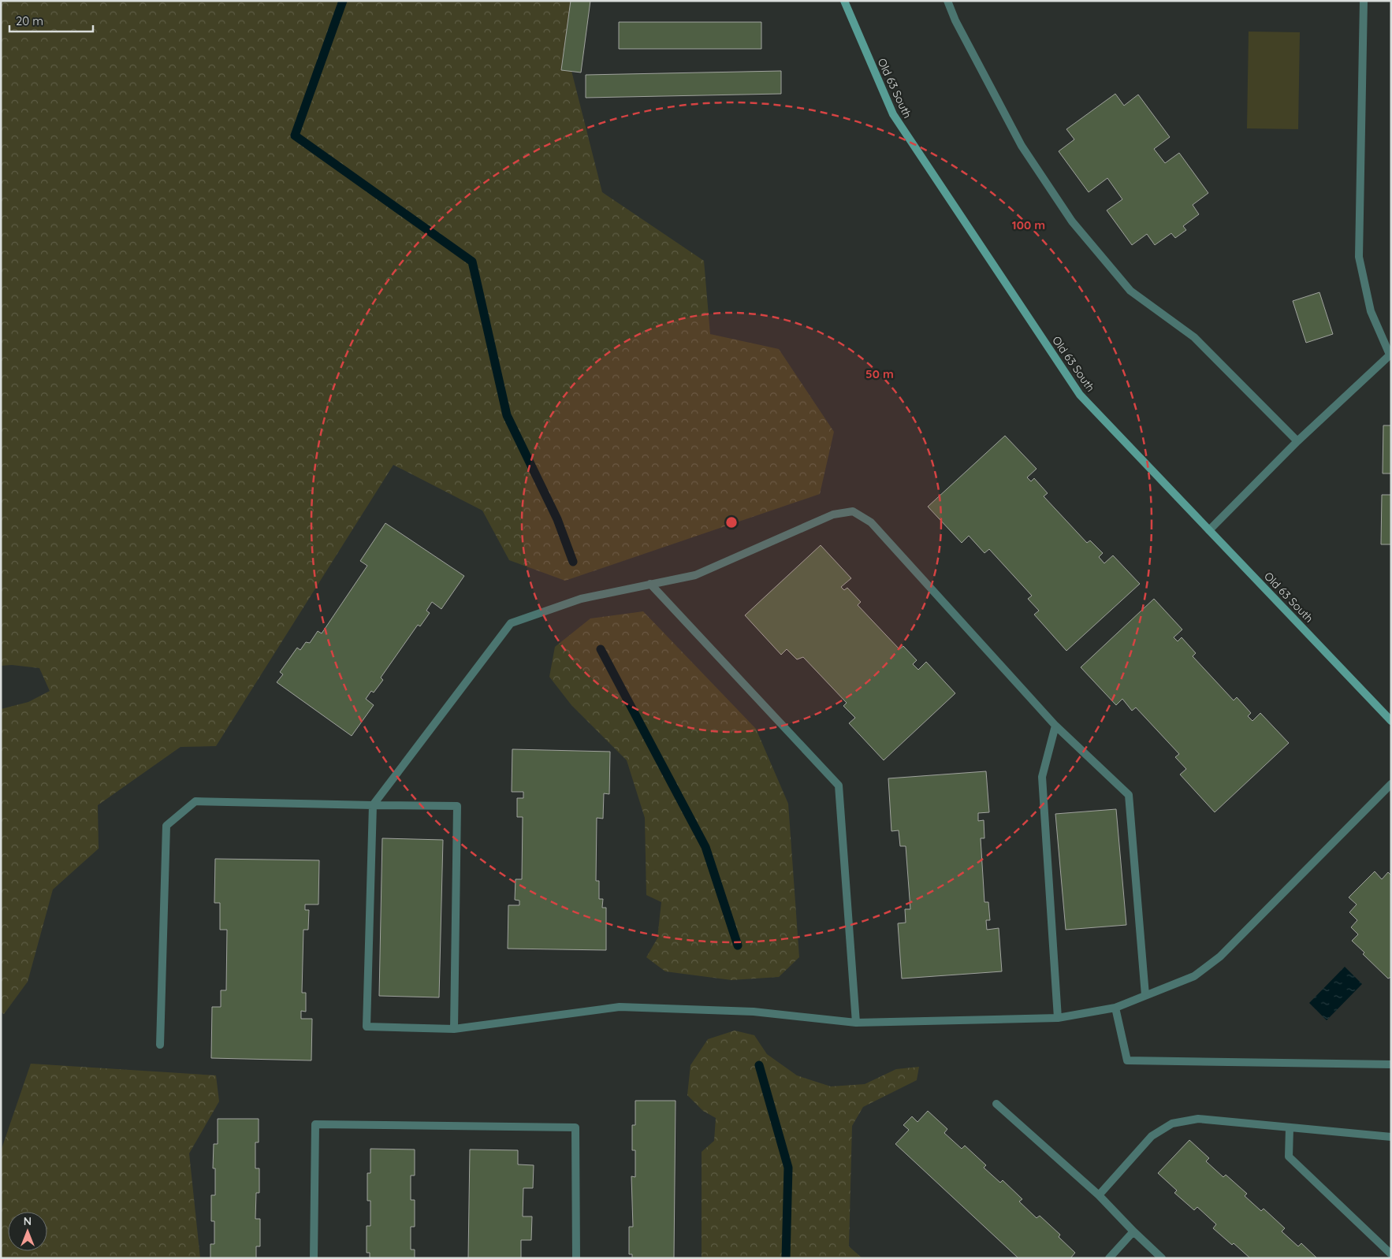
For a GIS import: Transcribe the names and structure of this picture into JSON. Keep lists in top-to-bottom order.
{
  "streets": {
    "main road": ["Old 63 South"]
  },
  "scale_bar": "20 m",
  "north": "top",
  "rings": ["100 m", "50 m"]
}
